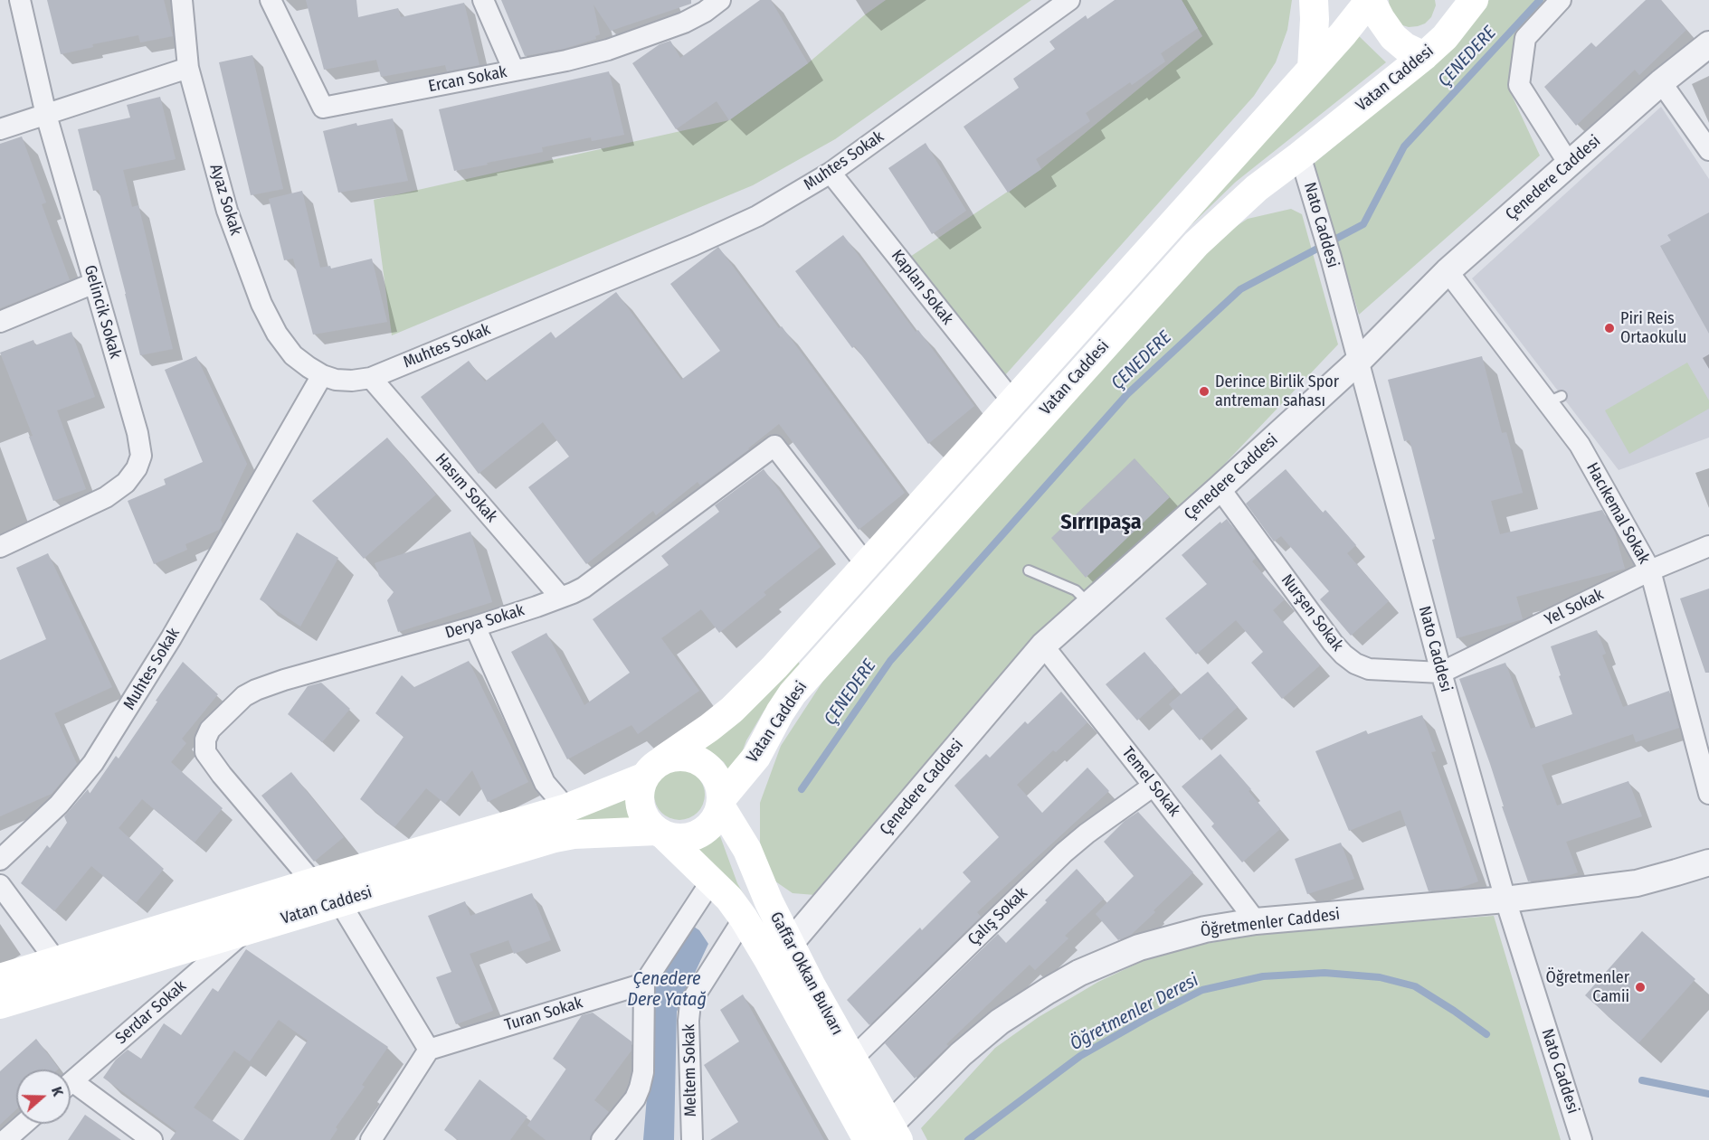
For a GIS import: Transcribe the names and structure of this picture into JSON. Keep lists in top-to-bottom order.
{
  "streets": {
    "main road": ["Vatan Caddesi", "Gaffar Okkan Bulvarı"],
    "street": [
      "Ercan Sokak",
      "Muhtes Sokak",
      "Çenedere Caddesi",
      "Ayaz Sokak",
      "Nato Caddesi",
      "Kaplan Sokak",
      "Gelincik Sokak",
      "Hasım Sokak",
      "Hacıkemal Sokak",
      "Yel Sokak",
      "Nurşen Sokak",
      "Derya Sokak",
      "Temel Sokak",
      "Çalış Sokak",
      "Öğretmenler Caddesi",
      "Serdar Sokak",
      "Turan Sokak",
      "Meltem Sokak"
    ]
  },
  "crossings": [
    ["Vatan Caddesi", "Nato Caddesi"],
    ["Vatan Caddesi", "Kaplan Sokak"],
    ["Vatan Caddesi", "Derya Sokak"],
    ["Vatan Caddesi", "Gaffar Okkan Bulvarı"],
    ["Vatan Caddesi", "Serdar Sokak"],
    ["Muhtes Sokak", "Ayaz Sokak"],
    ["Muhtes Sokak", "Kaplan Sokak"],
    ["Muhtes Sokak", "Hasım Sokak"],
    ["Çenedere Caddesi", "Nato Caddesi"],
    ["Çenedere Caddesi", "Hacıkemal Sokak"],
    ["Çenedere Caddesi", "Nurşen Sokak"],
    ["Çenedere Caddesi", "Temel Sokak"],
    ["Çenedere Caddesi", "Gaffar Okkan Bulvarı"],
    ["Nato Caddesi", "Yel Sokak"],
    ["Nato Caddesi", "Nurşen Sokak"],
    ["Nato Caddesi", "Öğretmenler Caddesi"],
    ["Hasım Sokak", "Derya Sokak"],
    ["Hacıkemal Sokak", "Yel Sokak"],
    ["Yel Sokak", "Nurşen Sokak"],
    ["Temel Sokak", "Çalış Sokak"],
    ["Temel Sokak", "Öğretmenler Caddesi"],
    ["Çalış Sokak", "Gaffar Okkan Bulvarı"],
    ["Öğretmenler Caddesi", "Gaffar Okkan Bulvarı"],
    ["Gaffar Okkan Bulvarı", "Meltem Sokak"]
  ],
  "districts": ["Sırrıpaşa"],
  "water": ["ÇENEDERE", "Çenedere Dere Yatağ", "Öğretmenler Deresi"],
  "places": ["Piri Reis Ortaokulu", "Derince Birlik Spor antreman sahası", "Öğretmenler Camii"],
  "north": "right"
}
